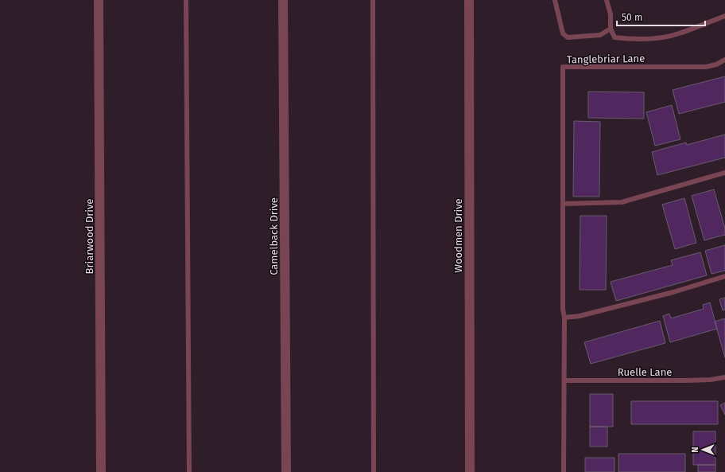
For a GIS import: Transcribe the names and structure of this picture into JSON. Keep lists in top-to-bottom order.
{
  "streets": {
    "street": ["Woodmen Drive", "Briarwood Drive", "Camelback Drive"],
    "lane": ["Tanglebriar Lane", "Ruelle Lane"]
  },
  "crossings": [
    ["Tanglebriar Lane", "Ruelle Lane"]
  ],
  "scale_bar": "50 m",
  "north": "left"
}
